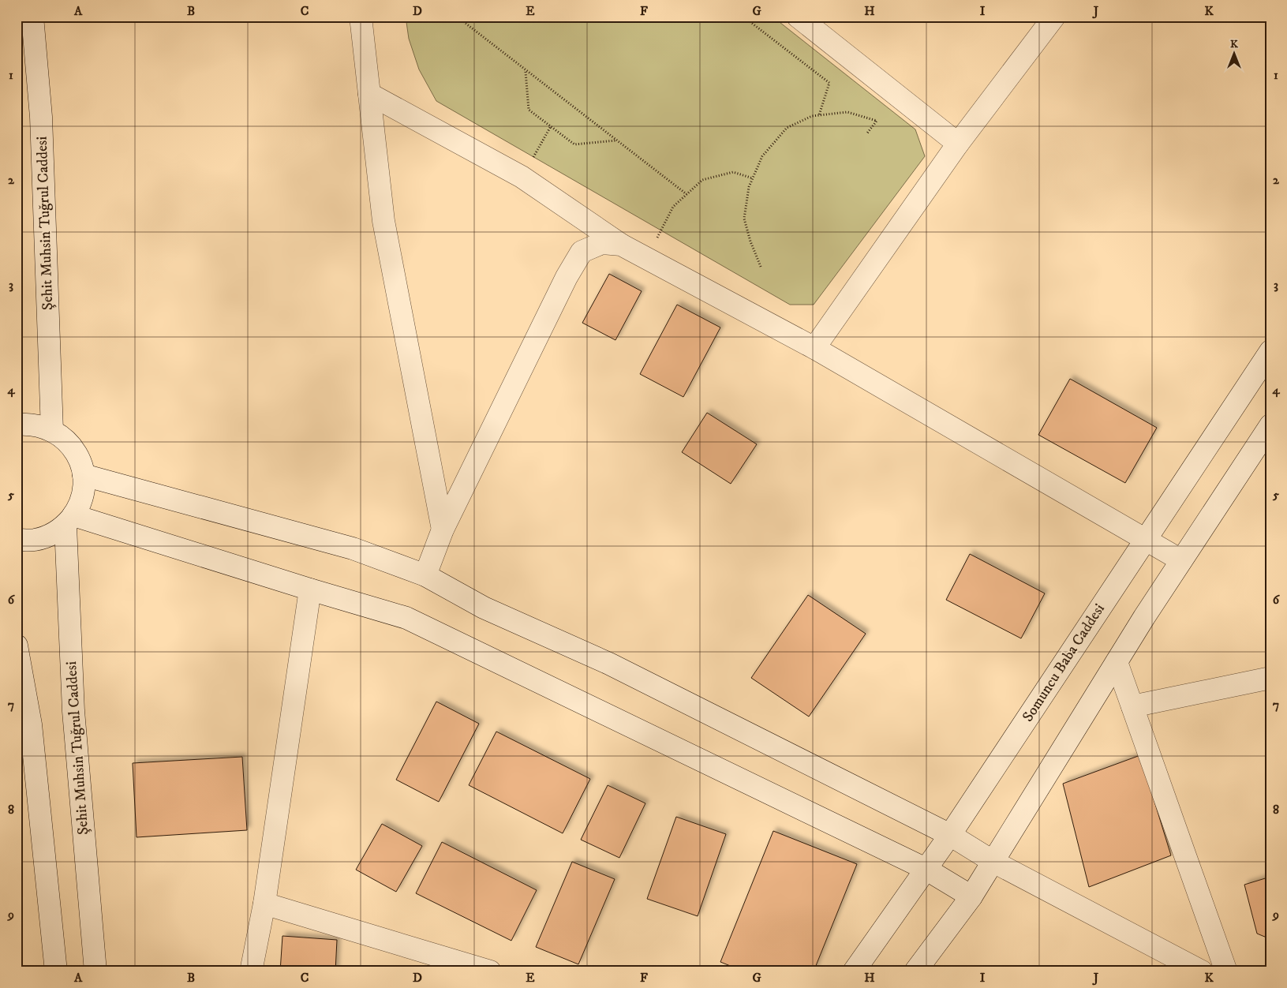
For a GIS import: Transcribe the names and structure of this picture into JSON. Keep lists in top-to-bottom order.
{
  "streets": {
    "main road": ["Şehit Muhsin Tuğrul Caddesi", "Somuncu Baba Caddesi"]
  },
  "north": "top",
  "grid": {
    "columns": [
      "A",
      "B",
      "C",
      "D",
      "E",
      "F",
      "G",
      "H",
      "I",
      "J",
      "K"
    ],
    "rows": [
      "1",
      "2",
      "3",
      "4",
      "5",
      "6",
      "7",
      "8",
      "9"
    ]
  }
}
